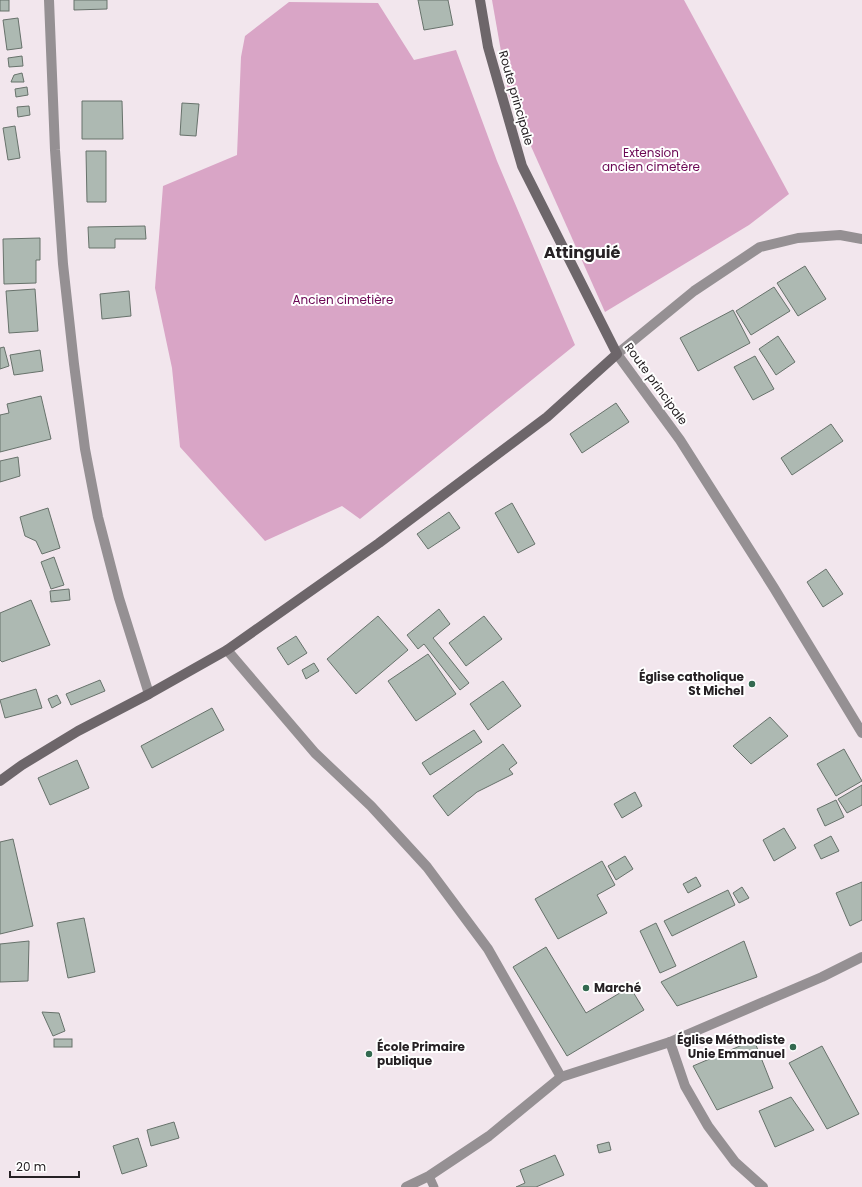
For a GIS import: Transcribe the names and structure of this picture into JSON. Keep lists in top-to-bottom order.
{
  "streets": {
    "street": ["Route principale"]
  },
  "districts": ["Attinguié"],
  "parks": ["Extension ancien cimetère", "Ancien cimetière"],
  "places": [
    "Église catholique St Michel",
    "Marché",
    "Église Méthodiste Unie Emmanuel",
    "École Primaire publique"
  ],
  "scale_bar": "20 m"
}
